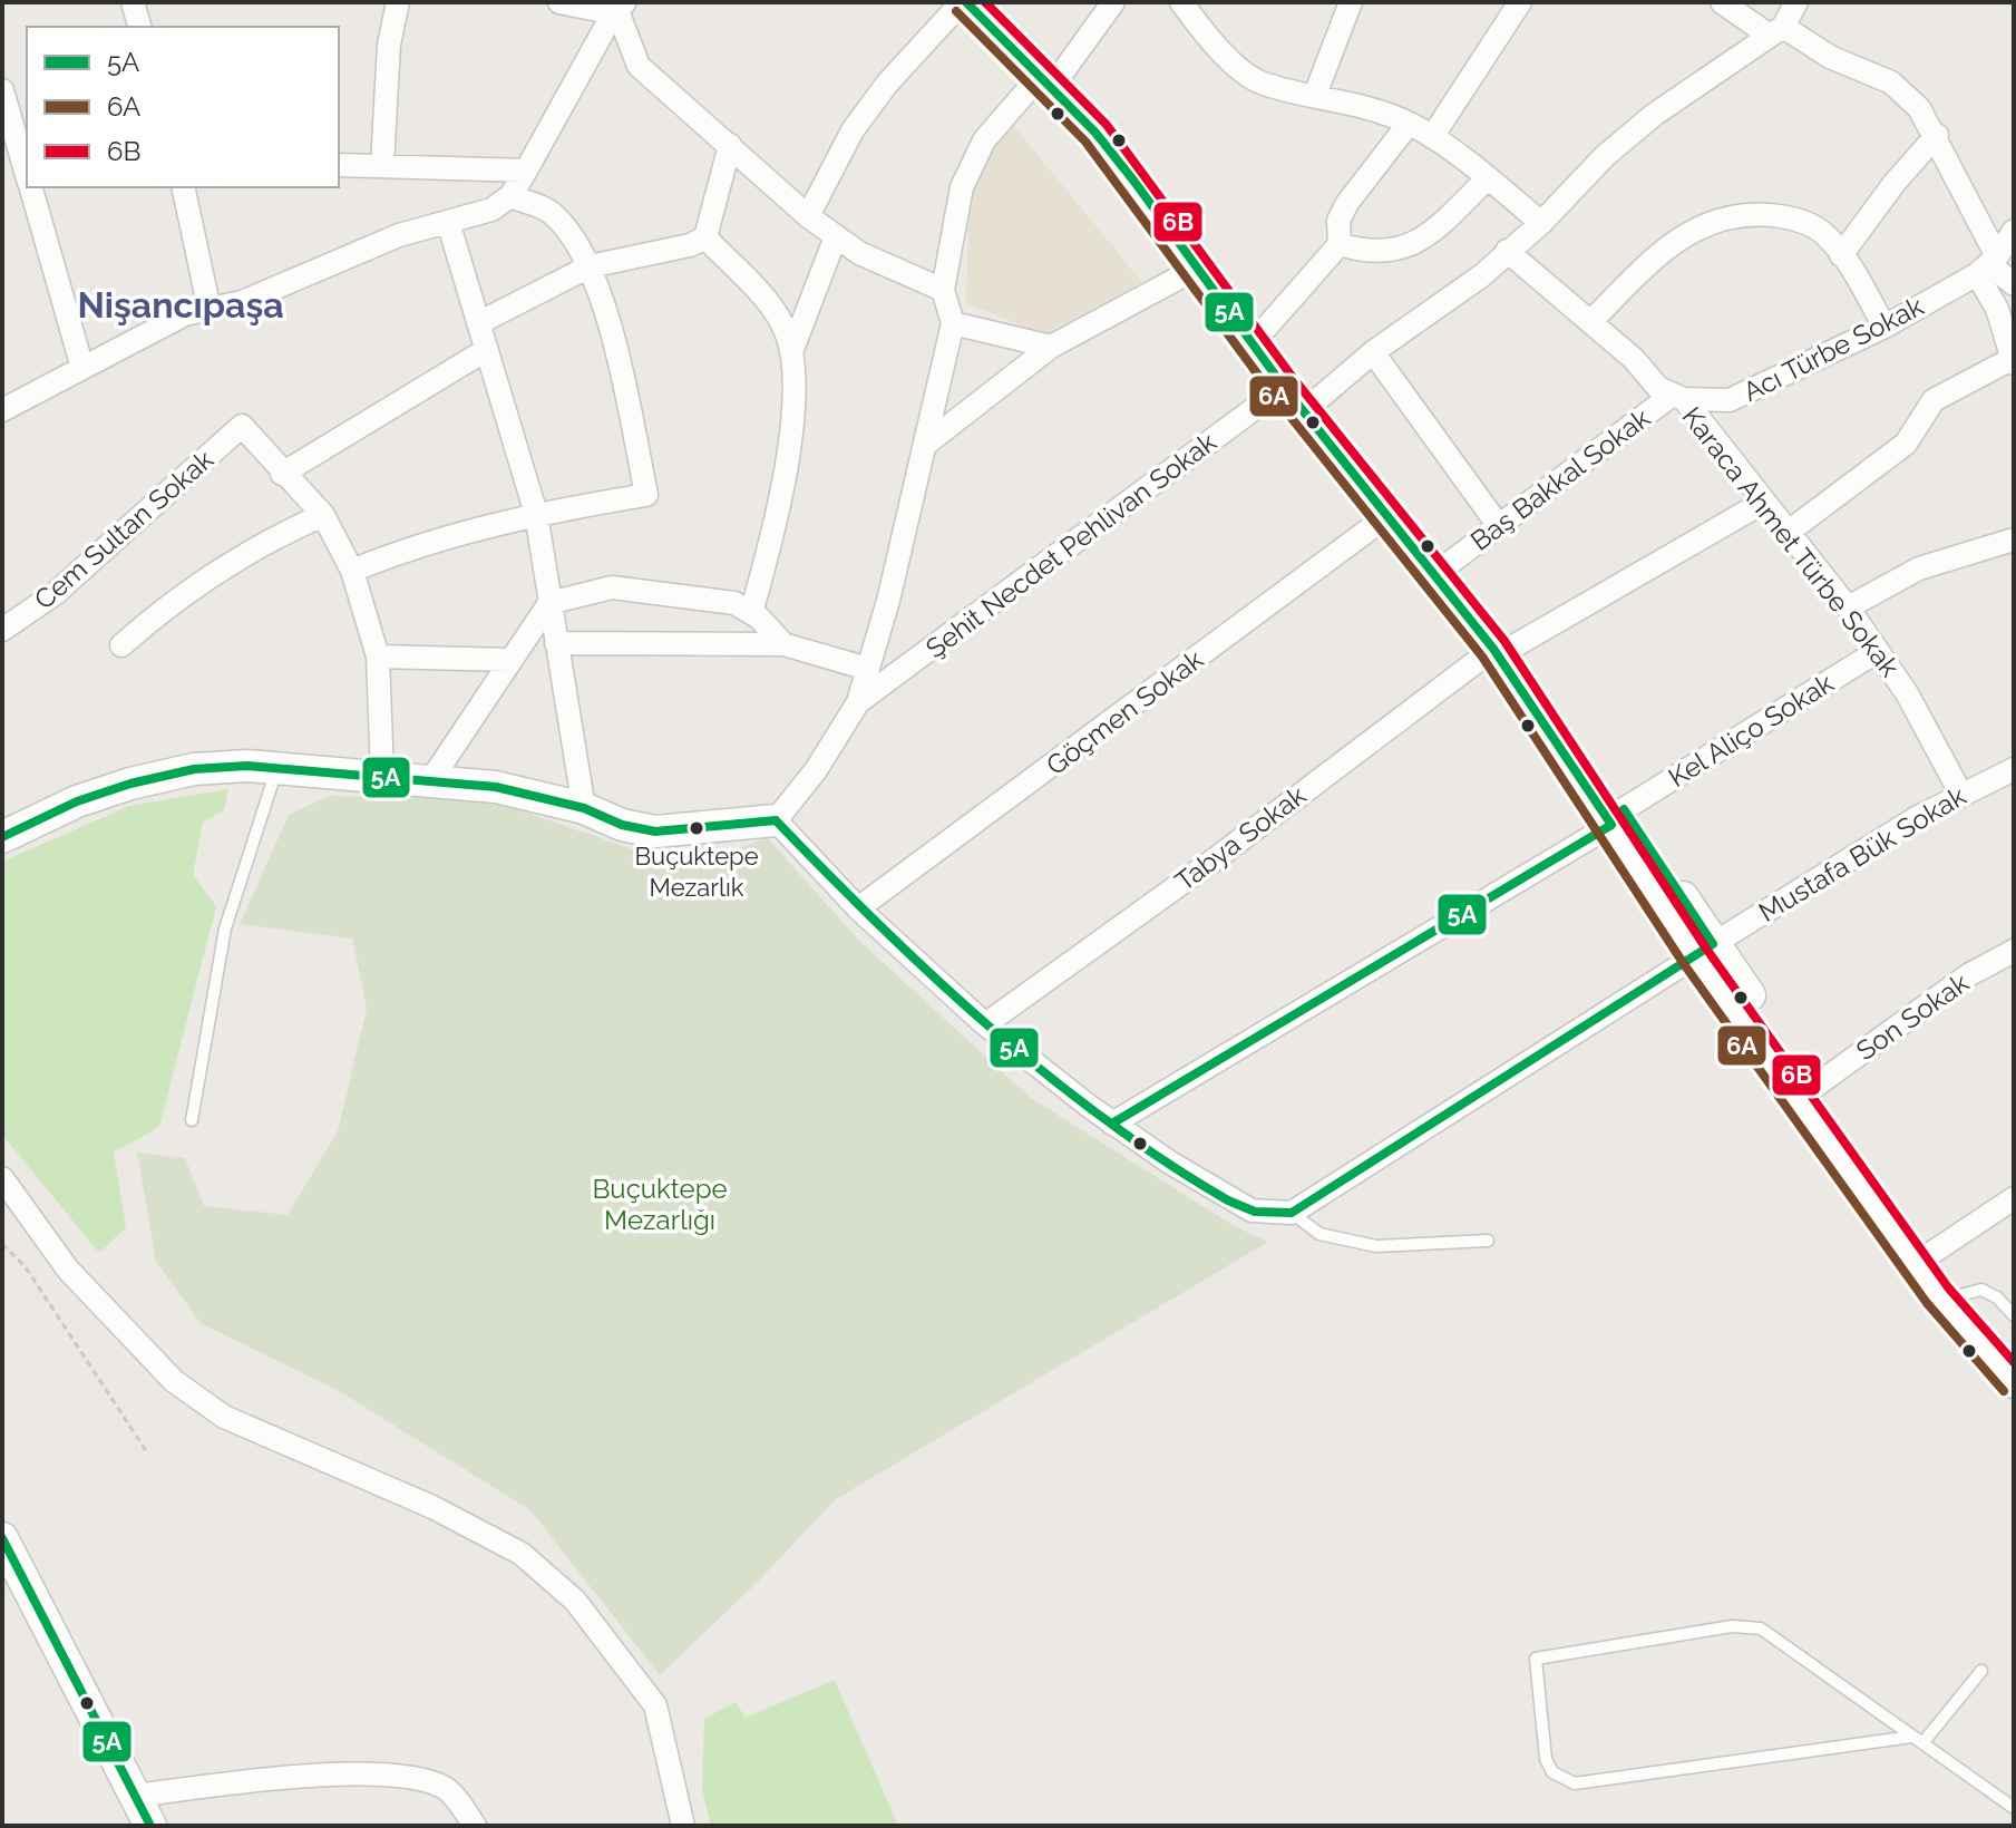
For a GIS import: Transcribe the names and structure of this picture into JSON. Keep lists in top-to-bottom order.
{
  "streets": {
    "street": [
      "Acı Türbe Sokak",
      "Baş Bakkal Sokak",
      "Cem Sultan Sokak",
      "Karaca Ahmet Türbe Sokak",
      "Şehit Necdet Pehlivan Sokak",
      "Göçmen Sokak",
      "Kel Aliço Sokak",
      "Tabya Sokak",
      "Mustafa Bük Sokak",
      "Son Sokak"
    ]
  },
  "crossings": [
    ["Acı Türbe Sokak", "Baş Bakkal Sokak"],
    ["Acı Türbe Sokak", "Karaca Ahmet Türbe Sokak"],
    ["Baş Bakkal Sokak", "Karaca Ahmet Türbe Sokak"],
    ["Karaca Ahmet Türbe Sokak", "Kel Aliço Sokak"],
    ["Karaca Ahmet Türbe Sokak", "Tabya Sokak"],
    ["Karaca Ahmet Türbe Sokak", "Mustafa Bük Sokak"]
  ],
  "districts": ["Nişancıpaşa"],
  "parks": ["Buçuktepe Mezarlığı"],
  "places": ["Buçuktepe Mezarlık"],
  "lines": ["transit line 5A", "transit line 6B", "transit line 6A"],
  "legend": ["5A", "6A", "6B"]
}
